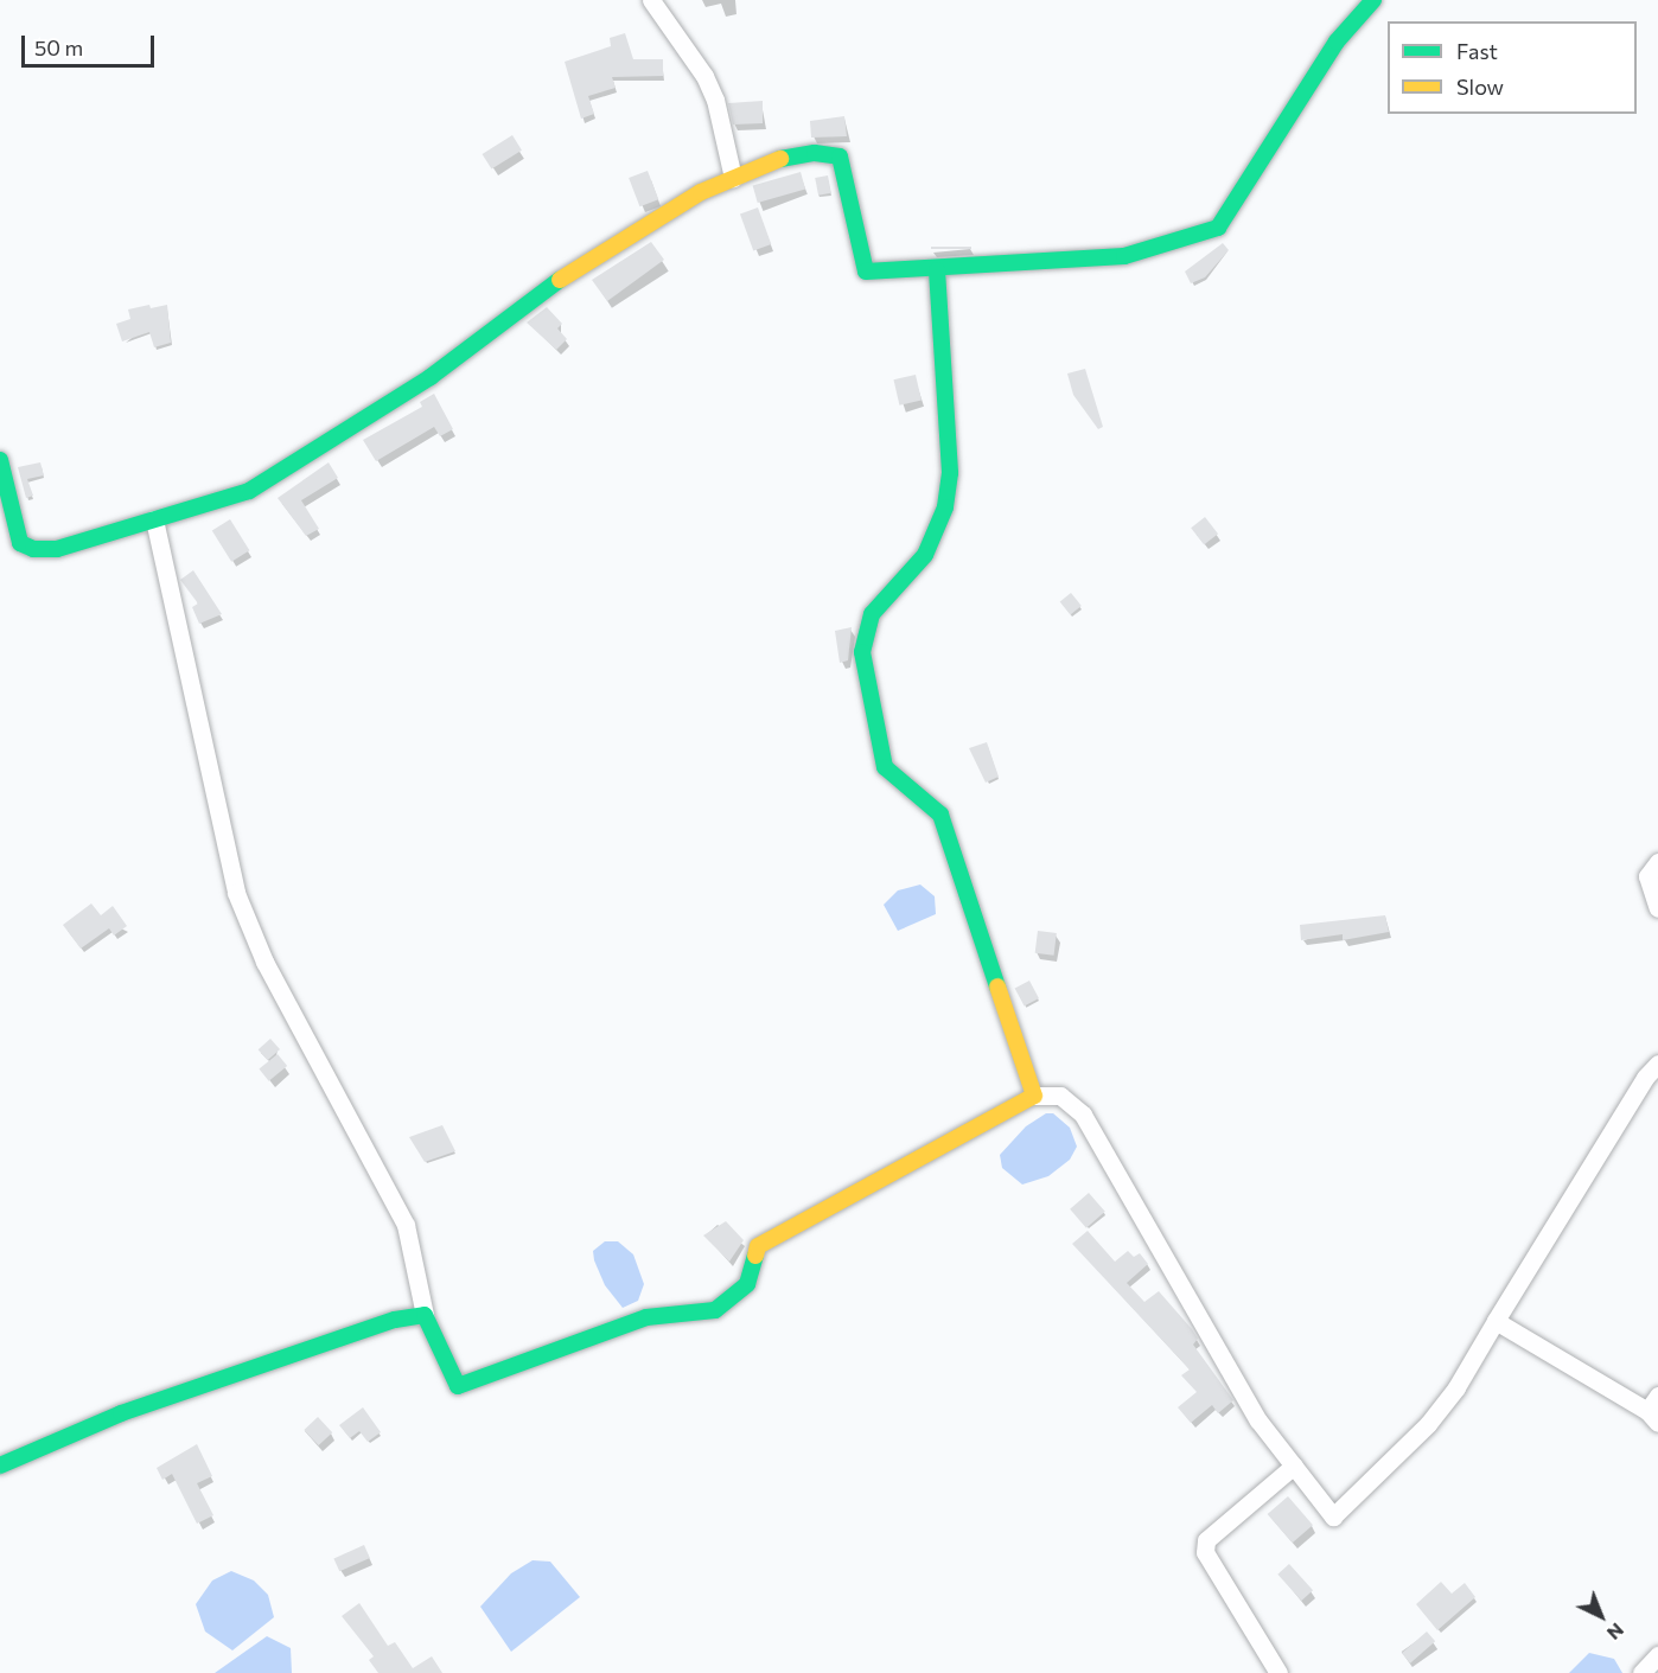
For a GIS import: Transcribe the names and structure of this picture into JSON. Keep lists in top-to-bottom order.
{
  "legend": ["Fast", "Slow"],
  "scale_bar": "50 m",
  "north": "bottom right"
}
